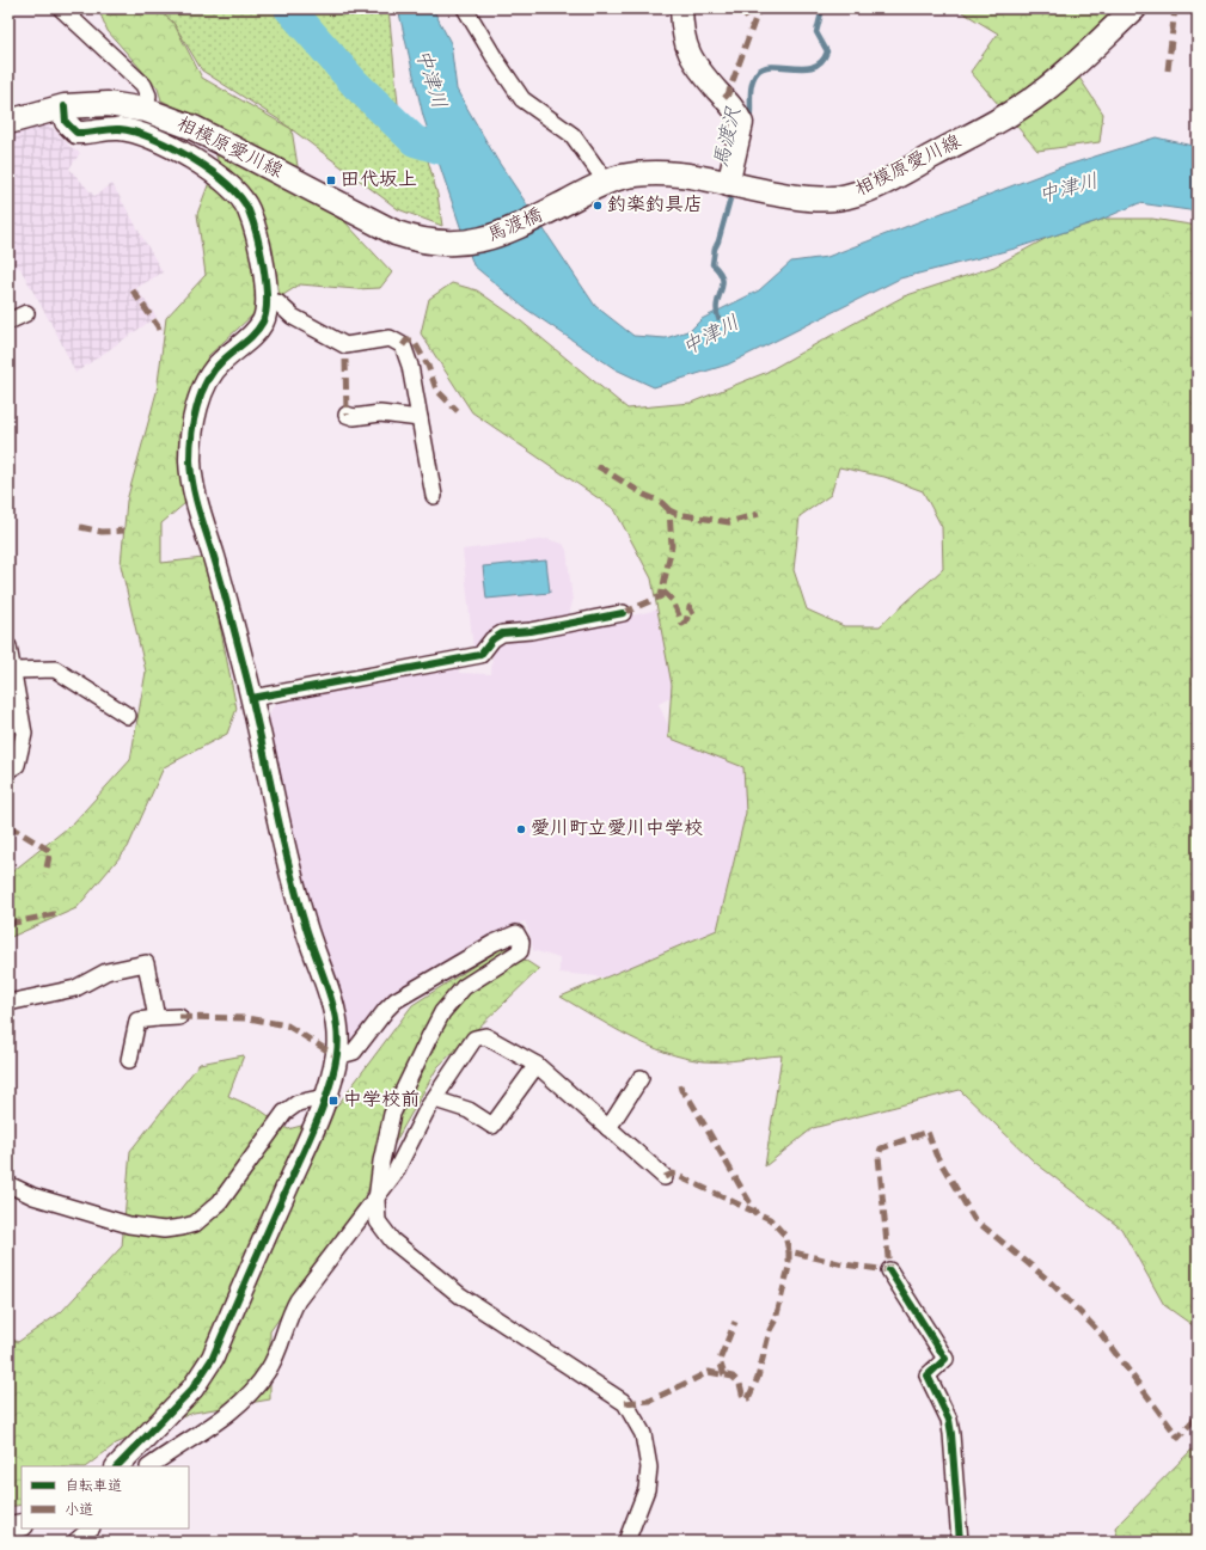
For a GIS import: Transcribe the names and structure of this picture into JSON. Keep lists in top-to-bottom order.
{
  "streets": {
    "main road": ["相模原愛川線", "馬渡橋"]
  },
  "crossings": [
    ["相模原愛川線", "馬渡橋"]
  ],
  "water": ["中津川", "馬渡沢"],
  "places": {
    "transit": ["田代坂上", "中学校前"],
    "other": ["釣楽釣具店", "愛川町立愛川中学校"]
  },
  "legend": ["自転車道", "小道"]
}
